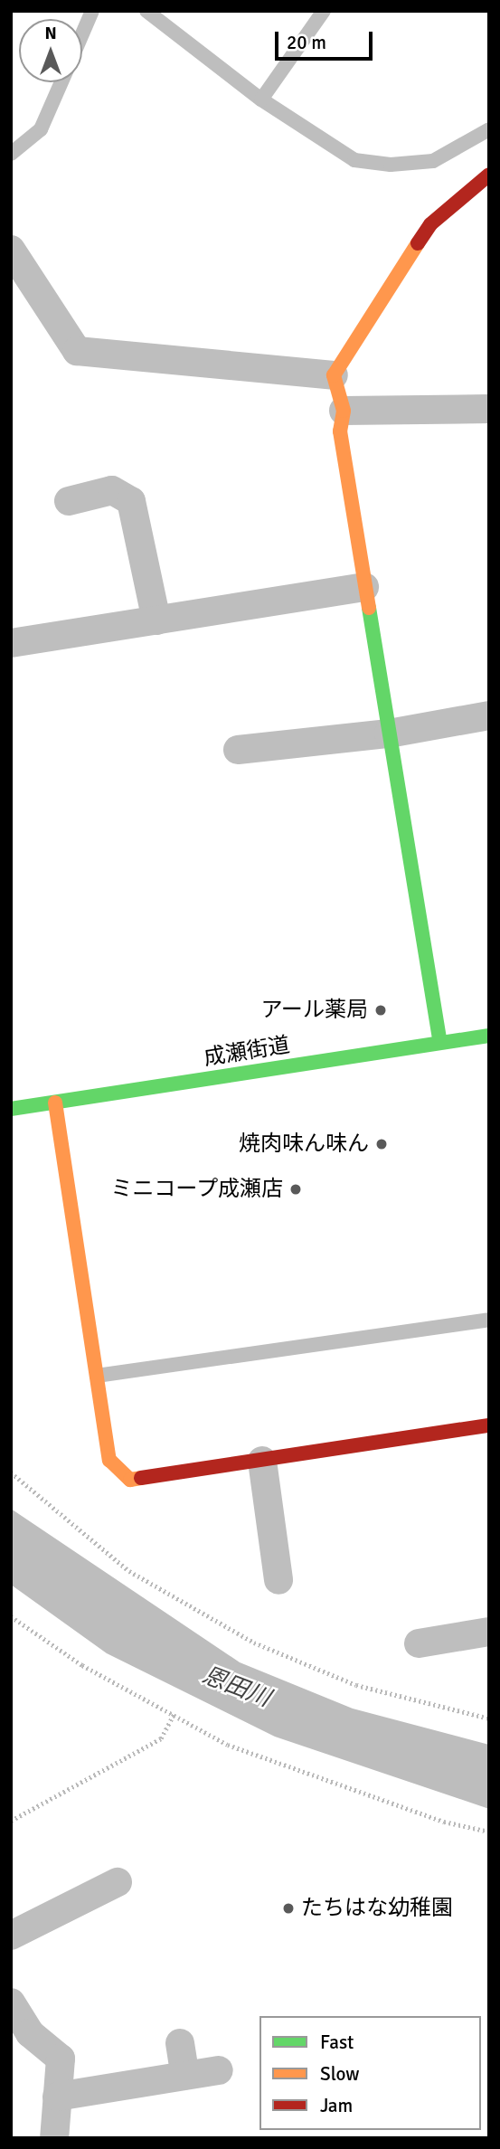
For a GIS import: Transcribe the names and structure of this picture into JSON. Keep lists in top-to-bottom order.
{
  "streets": {
    "street": ["成瀬街道"]
  },
  "water": ["恩田川"],
  "places": [
    "アール薬局",
    "焼肉味ん味ん",
    "ミニコープ成瀬店",
    "たちはな幼稚園"
  ],
  "legend": ["Fast", "Slow", "Jam"],
  "scale_bar": "20 m",
  "north": "top"
}
